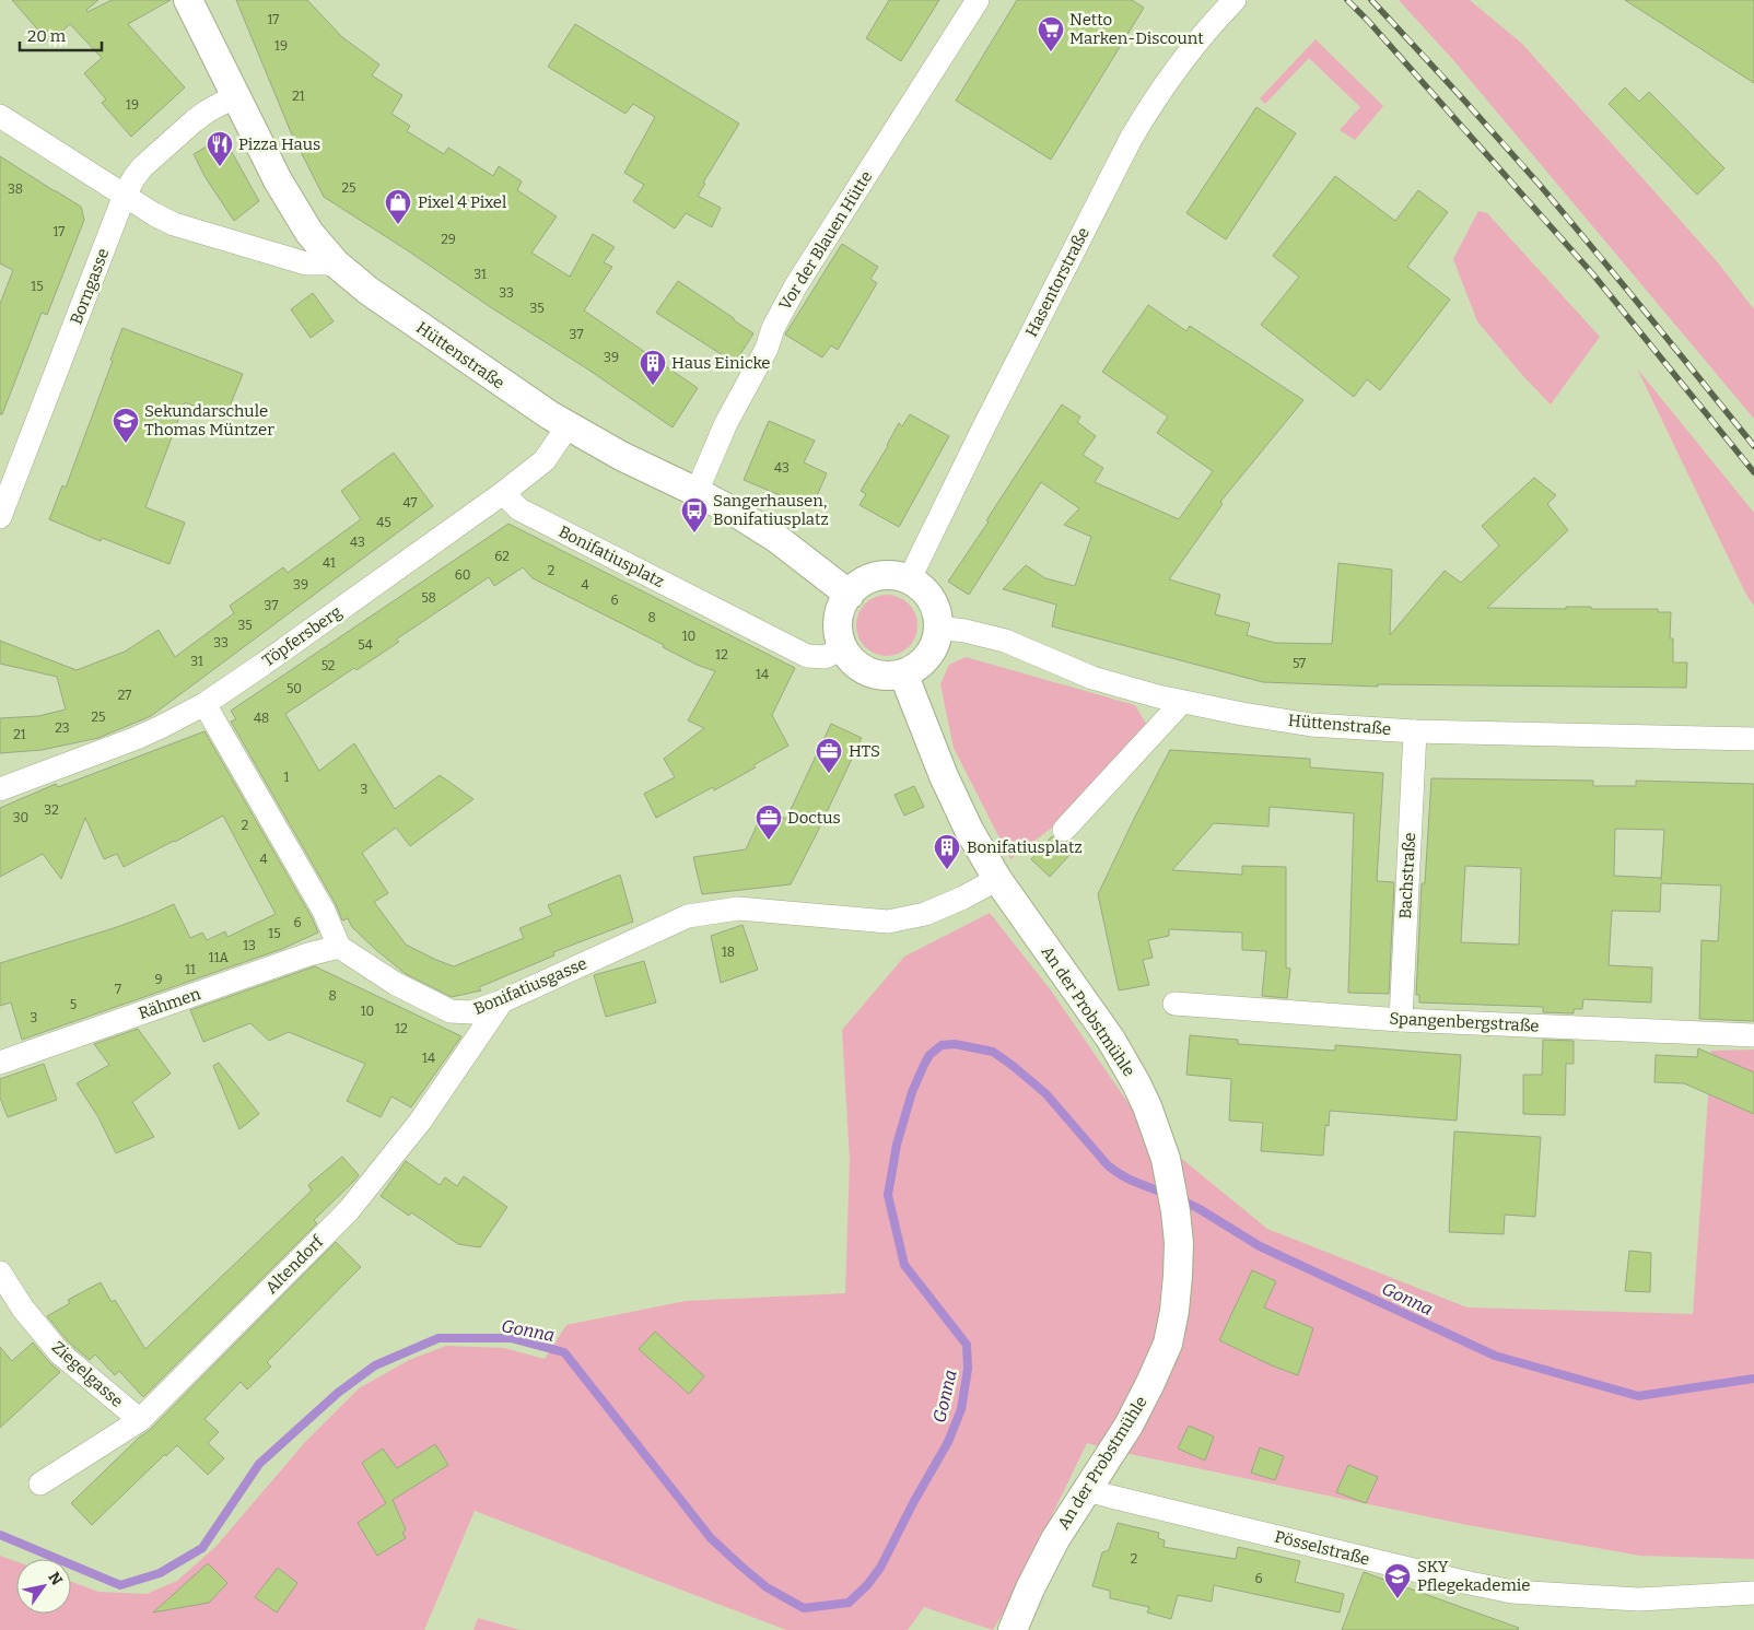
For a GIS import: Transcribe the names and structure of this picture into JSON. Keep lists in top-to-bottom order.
{
  "streets": {
    "street": [
      "Vor der Blauen Hütte",
      "Hasentorstraße",
      "Borngasse",
      "Hüttenstraße",
      "Bonifatiusplatz",
      "Töpfersberg",
      "Bachstraße",
      "Bonifatiusgasse",
      "Rähmen",
      "An der Probstmühle",
      "Spangenbergstraße",
      "Altendorf",
      "Ziegelgasse",
      "Pösselstraße"
    ]
  },
  "crossings": [
    ["Vor der Blauen Hütte", "Hüttenstraße"],
    ["Hasentorstraße", "Hüttenstraße"],
    ["Hasentorstraße", "Bonifatiusplatz"],
    ["Hasentorstraße", "An der Probstmühle"],
    ["Borngasse", "Hüttenstraße"],
    ["Hüttenstraße", "Bonifatiusplatz"],
    ["Hüttenstraße", "Töpfersberg"],
    ["Hüttenstraße", "Bachstraße"],
    ["Hüttenstraße", "An der Probstmühle"],
    ["Bonifatiusplatz", "Töpfersberg"],
    ["Bonifatiusplatz", "An der Probstmühle"],
    ["Bachstraße", "Spangenbergstraße"],
    ["Bonifatiusgasse", "Rähmen"],
    ["Bonifatiusgasse", "An der Probstmühle"],
    ["Bonifatiusgasse", "Altendorf"],
    ["An der Probstmühle", "Pösselstraße"],
    ["Altendorf", "Ziegelgasse"]
  ],
  "water": ["Gonna"],
  "places": {
    "supermarket": ["Netto Marken-Discount"],
    "restaurant": ["Pizza Haus"],
    "shop": ["Pixel 4 Pixel"],
    "building": ["Haus Einicke", "Bonifatiusplatz"],
    "school or university": ["Sekundarschule Thomas Müntzer", "SKY Pflegekademie"],
    "bus stop": ["Sangerhausen, Bonifatiusplatz"],
    "office": ["HTS", "Doctus"]
  },
  "house_numbers": [
    "17",
    "19",
    "21",
    "19",
    "25",
    "38",
    "17",
    "29",
    "31",
    "15",
    "33",
    "35",
    "37",
    "39",
    "43",
    "47",
    "45",
    "43",
    "62",
    "41",
    "2",
    "60",
    "39",
    "4",
    "58",
    "6",
    "37",
    "8",
    "35",
    "10",
    "33",
    "54",
    "12",
    "31",
    "57",
    "52",
    "14",
    "50",
    "27",
    "25",
    "48",
    "23",
    "21",
    "1",
    "3",
    "32",
    "30",
    "2",
    "4",
    "6",
    "15",
    "13",
    "18",
    "11A",
    "11",
    "9",
    "7",
    "8",
    "5",
    "10",
    "3",
    "12",
    "14",
    "2",
    "6"
  ],
  "scale_bar": "20 m",
  "north": "top right"
}
